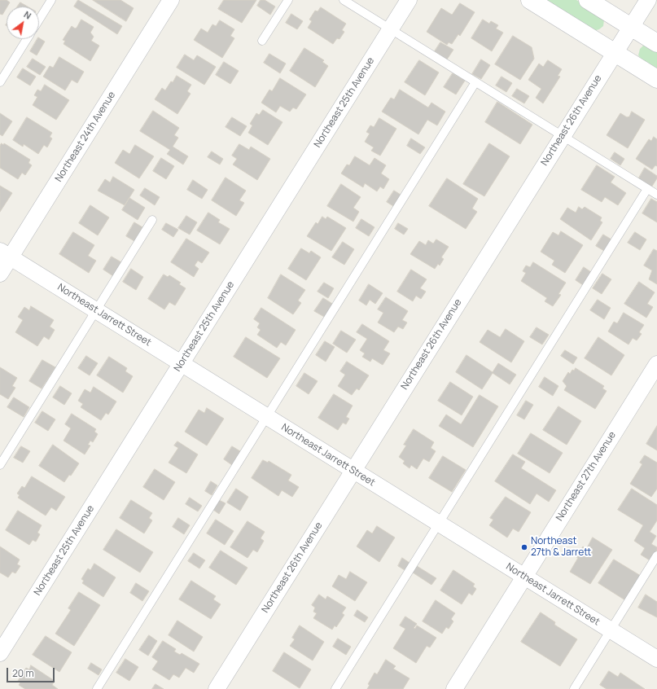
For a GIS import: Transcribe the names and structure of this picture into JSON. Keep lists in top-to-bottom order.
{
  "streets": {
    "street": [
      "Northeast 25th Avenue",
      "Northeast 26th Avenue",
      "Northeast 24th Avenue",
      "Northeast Jarrett Street",
      "Northeast 27th Avenue"
    ]
  },
  "crossings": [
    ["Northeast 25th Avenue", "Northeast Jarrett Street"],
    ["Northeast 26th Avenue", "Northeast Jarrett Street"],
    ["Northeast 24th Avenue", "Northeast Jarrett Street"],
    ["Northeast Jarrett Street", "Northeast 27th Avenue"]
  ],
  "places": ["Northeast 27th & Jarrett"],
  "scale_bar": "20 m",
  "north": "top right"
}
